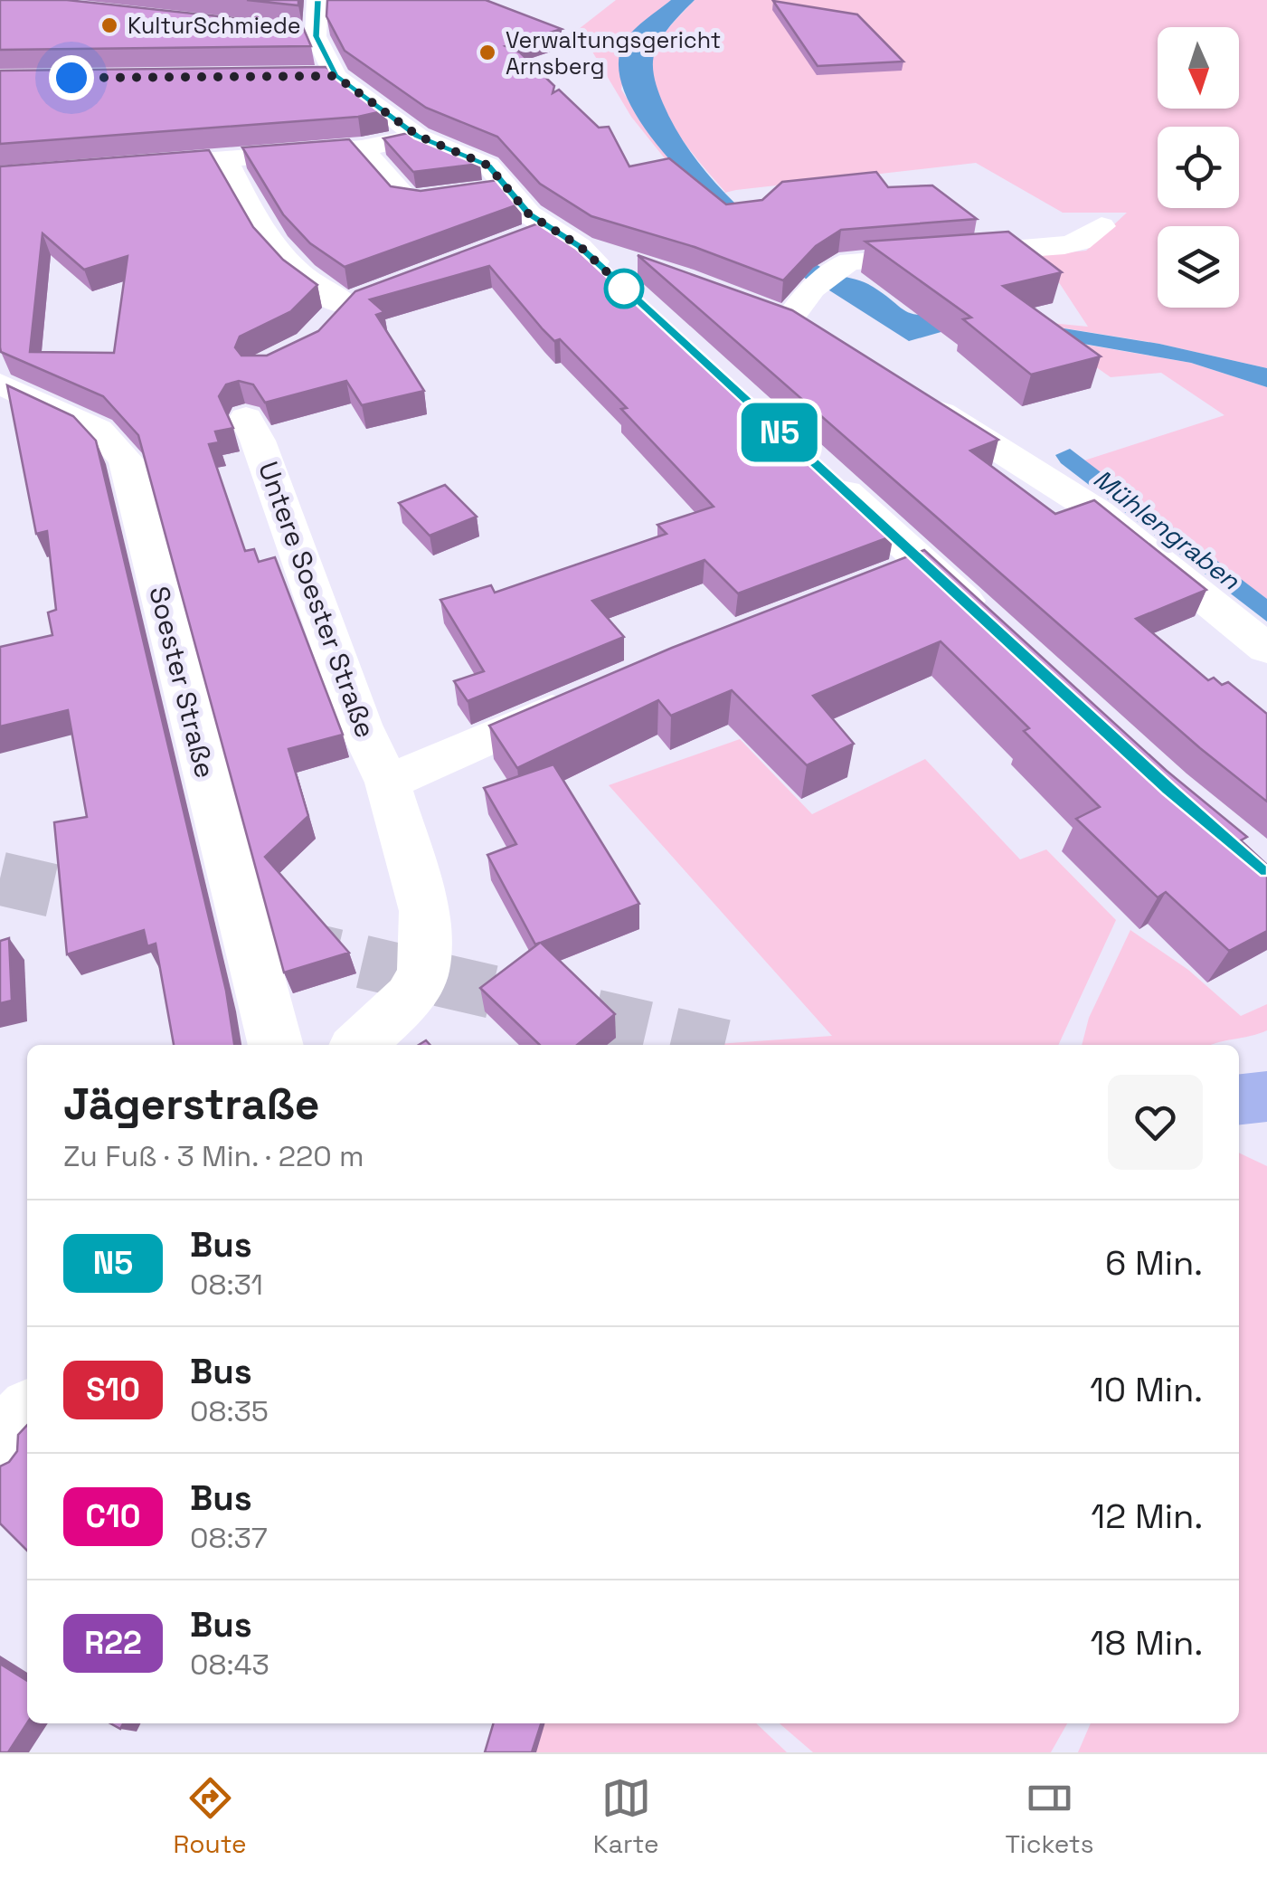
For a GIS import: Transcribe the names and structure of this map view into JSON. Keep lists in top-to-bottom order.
{
  "streets": {
    "street": ["Untere Soester Straße", "Soester Straße"]
  },
  "water": ["Mühlengraben"],
  "places": ["KulturSchmiede", "Verwaltungsgericht Arnsberg"],
  "lines": ["bus line N5"],
  "north": "bottom",
  "page": {
    "on_map": "N5",
    "heading": ["Jägerstraße", "Zu Fuß · 3 Min. · 220 m"],
    "list": [
      {
        "mark": "N5",
        "name": "Bus",
        "note": "08:31",
        "value": "6 Min."
      },
      {
        "mark": "S10",
        "name": "Bus",
        "note": "08:35",
        "value": "10 Min."
      },
      {
        "mark": "C10",
        "name": "Bus",
        "note": "08:37",
        "value": "12 Min."
      },
      {
        "mark": "R22",
        "name": "Bus",
        "note": "08:43",
        "value": "18 Min."
      }
    ],
    "tabs": ["Route", "Karte", "Tickets"]
  }
}
